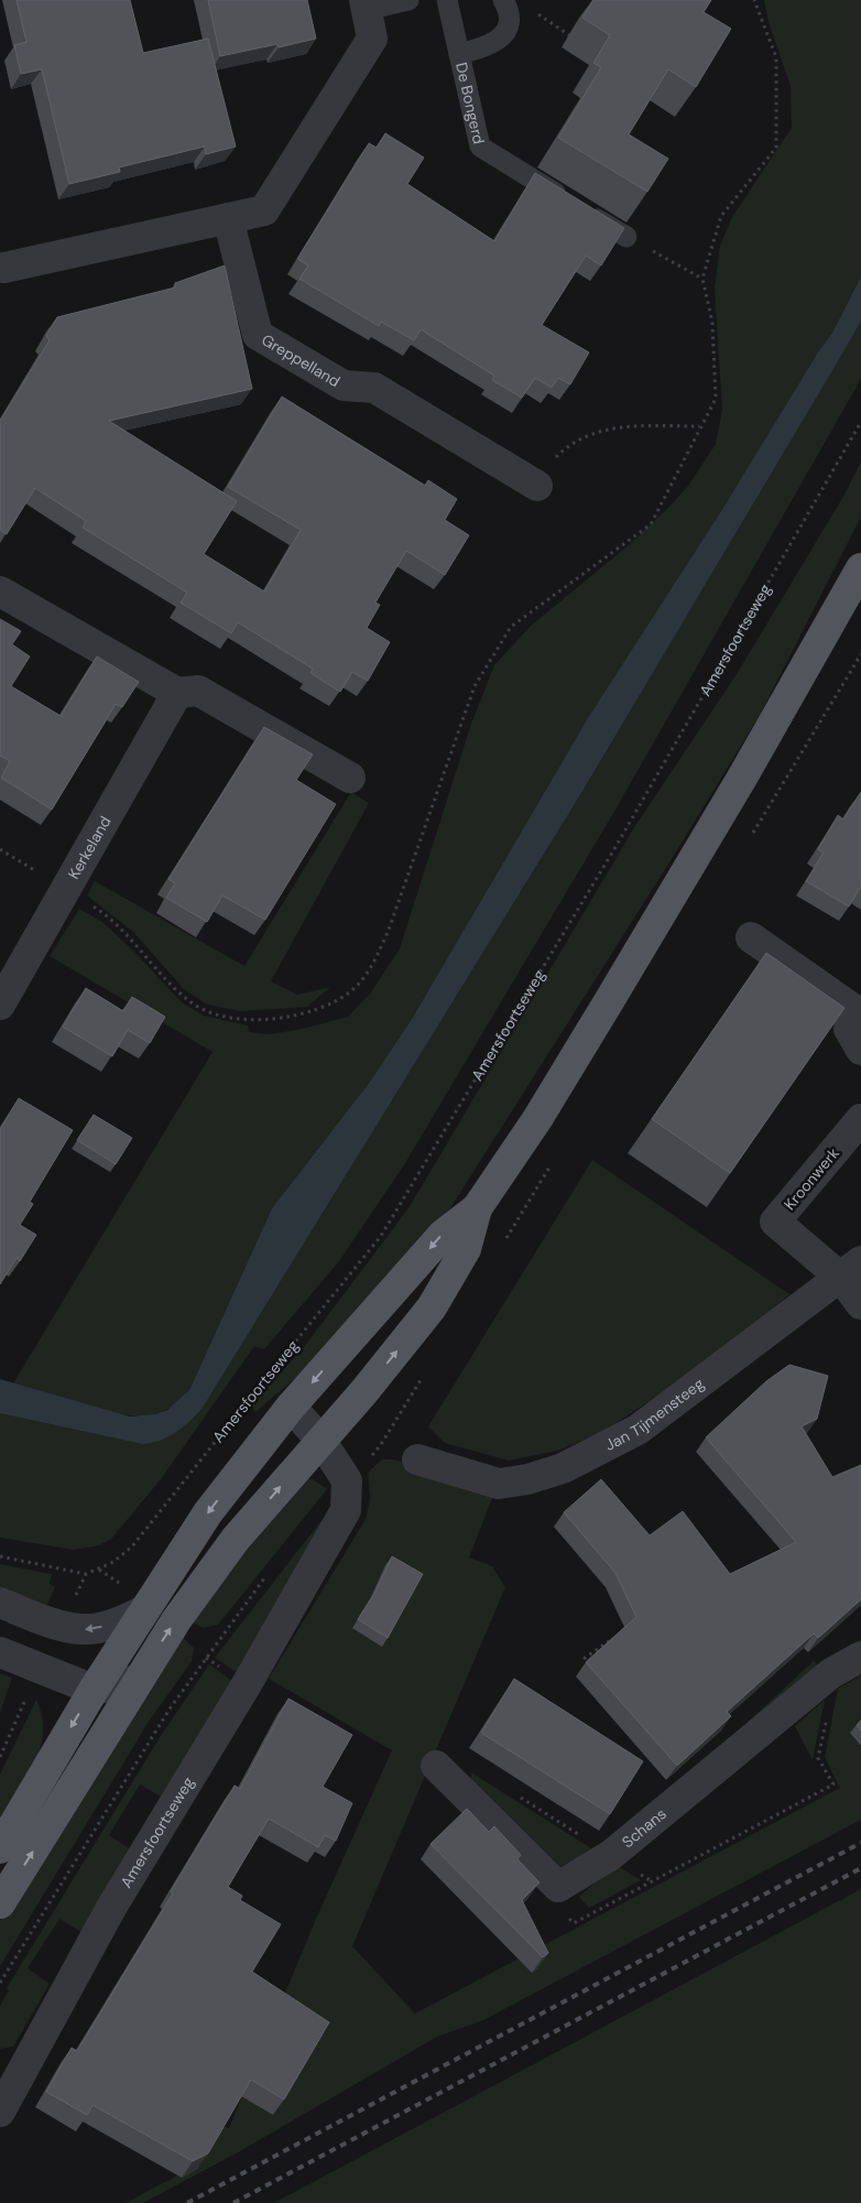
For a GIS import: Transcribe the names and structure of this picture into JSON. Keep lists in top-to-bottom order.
{
  "streets": {
    "street": [
      "Greppelland",
      "Amersfoortseweg",
      "Kerkeland",
      "Kroonwerk",
      "Jan Tijmensteeg",
      "Schans"
    ],
    "lane": ["De Bongerd"]
  },
  "crossings": [
    ["Kroonwerk", "Jan Tijmensteeg"]
  ]
}
